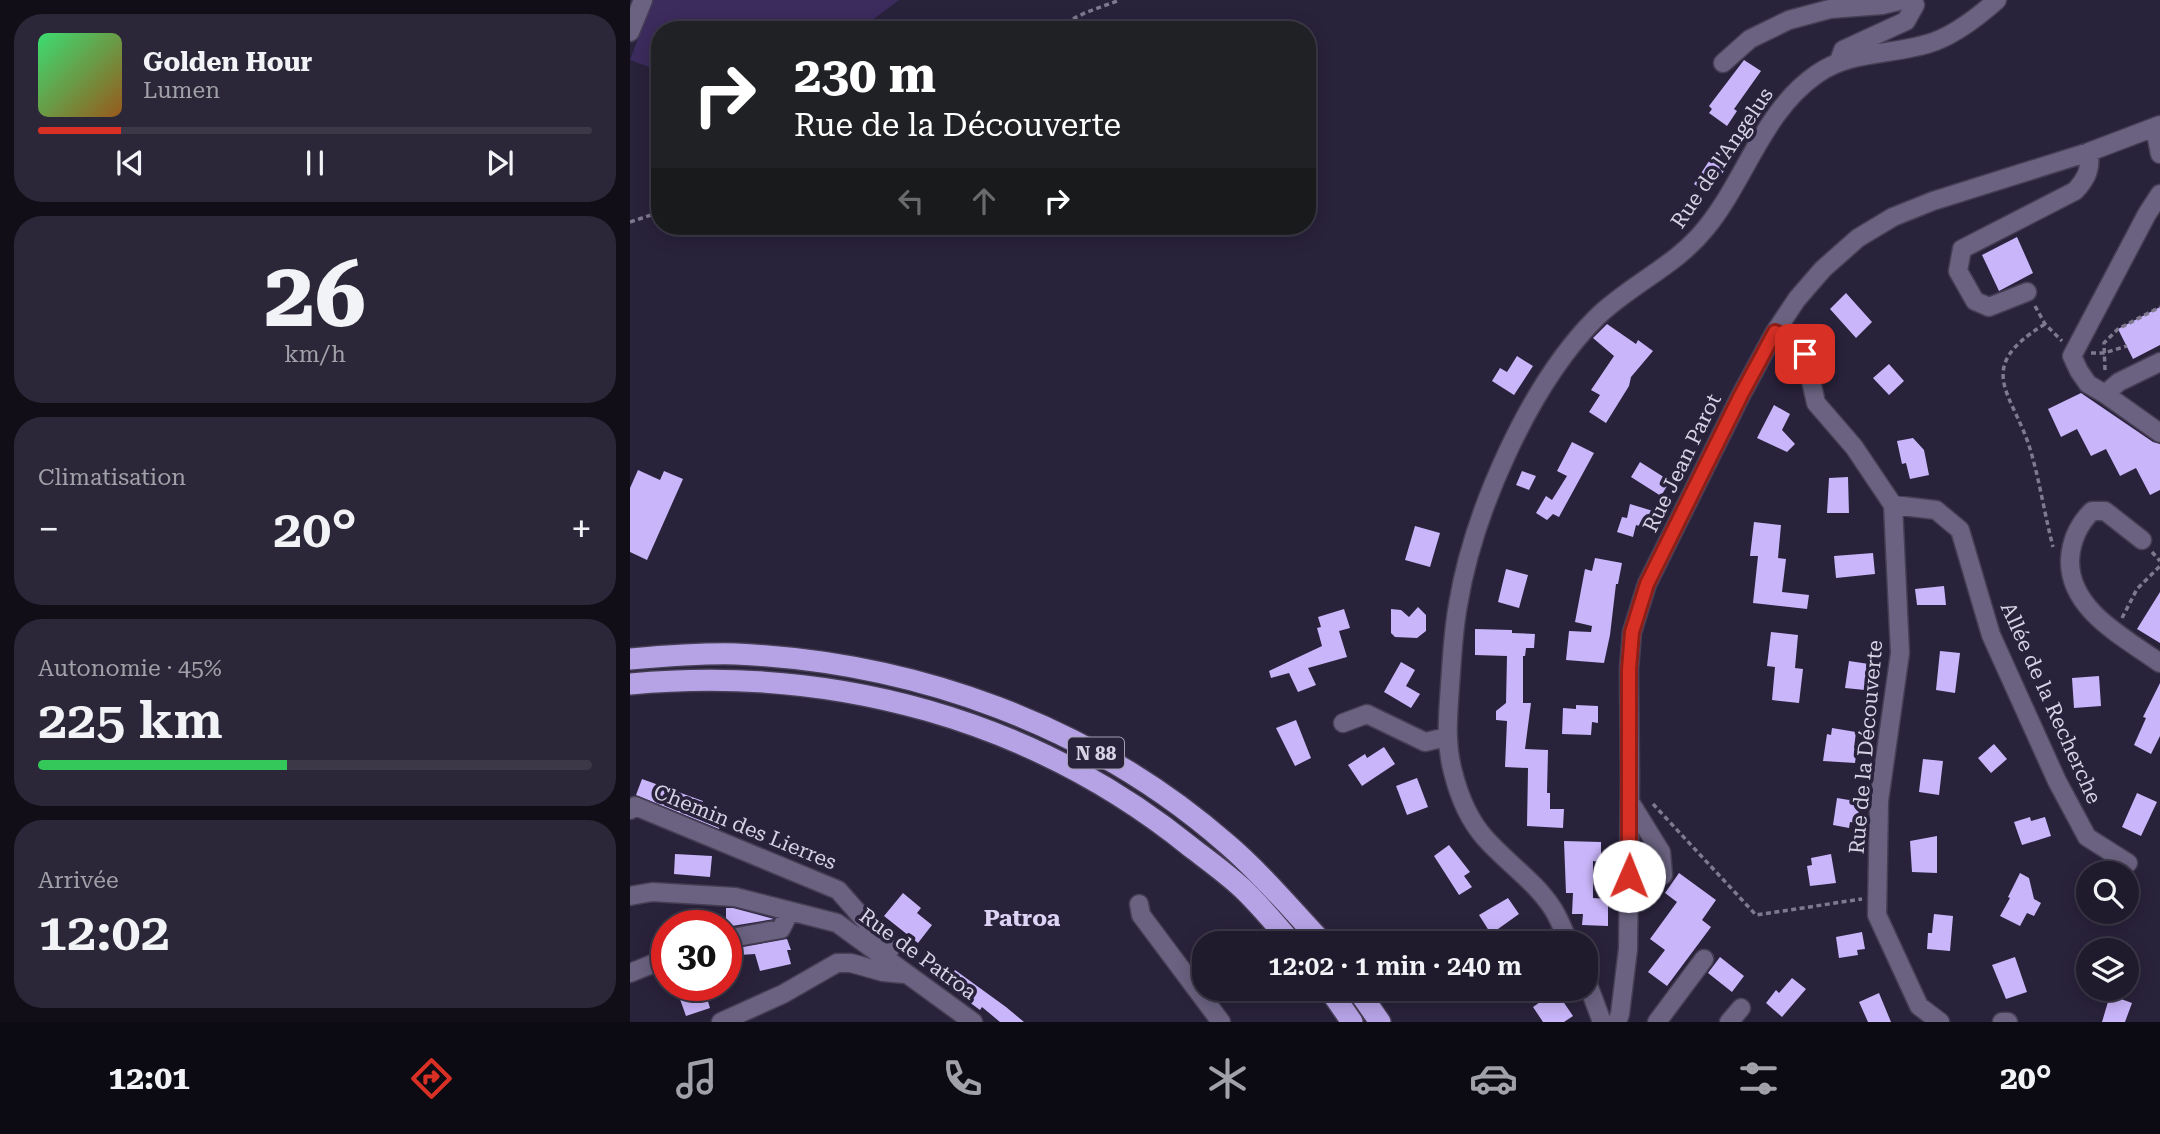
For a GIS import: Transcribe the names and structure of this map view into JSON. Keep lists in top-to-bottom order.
{
  "streets": {
    "highway": ["N 88"],
    "street": [
      "Rue de l'Angelus",
      "Rue Jean Parot",
      "Allée de la Recherche",
      "Rue de la Découverte",
      "Chemin des Lierres",
      "Rue de Patroa"
    ]
  },
  "crossings": [
    ["Allée de la Recherche", "Rue de la Découverte"],
    ["Chemin des Lierres", "Rue de Patroa"]
  ],
  "districts": ["Patroa"],
  "page": {
    "turn": ["230 m", "Rue de la Découverte"],
    "song": ["Golden Hour", "Lumen"],
    "tile": [
      ["26", "km/h"],
      "Climatisation",
      ["Autonomie · 45%", "225 km"],
      ["Arrivée", "12:02"]
    ],
    "heat": ["−", "20°", "+"],
    "limit": "30",
    "trip": "12:02 · 1 min · 240 m",
    "tabs": ["12:01", "20°"]
  }
}
